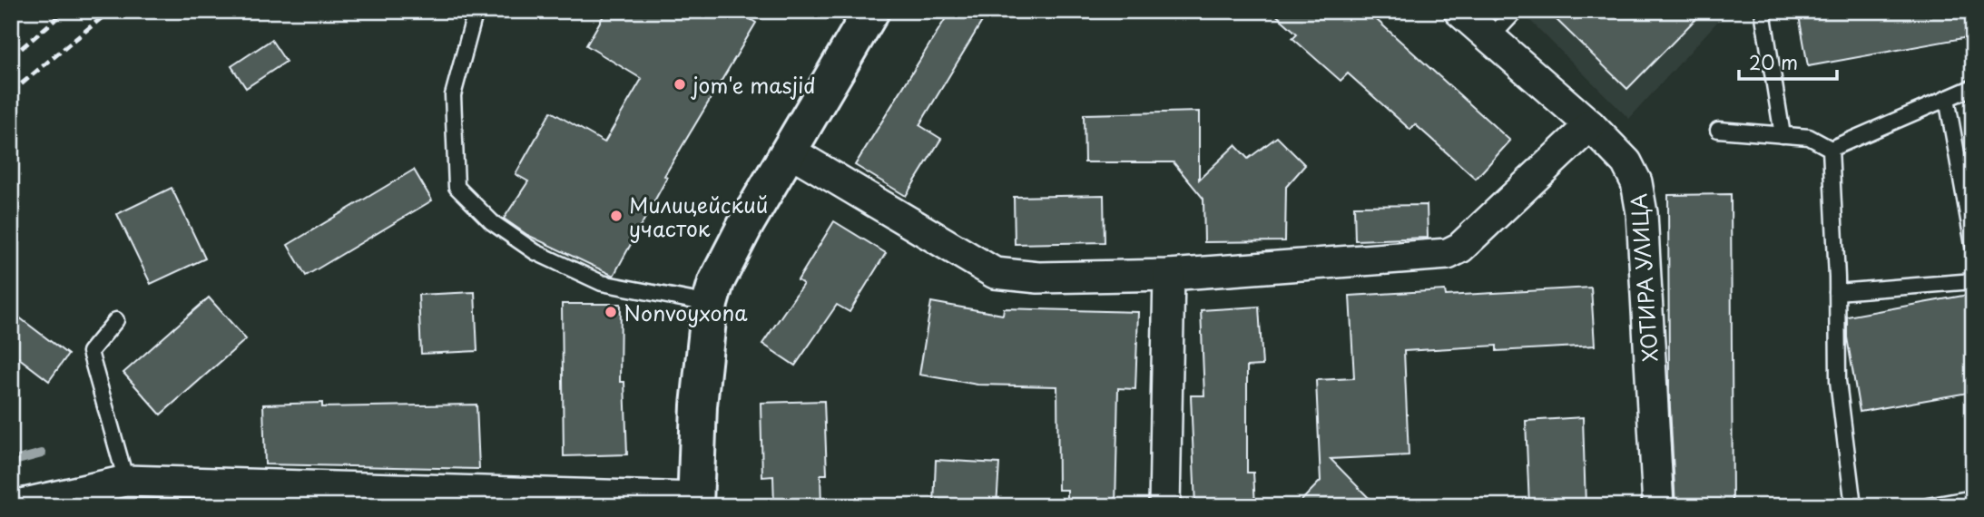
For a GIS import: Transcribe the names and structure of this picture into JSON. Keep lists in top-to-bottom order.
{
  "streets": {
    "street": ["ХОТИРА УЛИЦА"]
  },
  "places": ["jom'e masjid", "Милицейский участок", "Nonvoyxona"],
  "scale_bar": "20 m"
}
